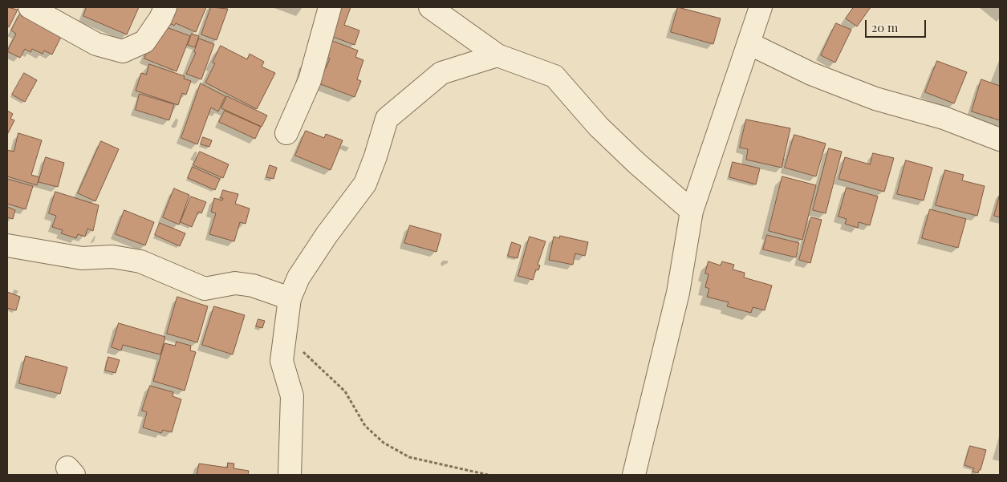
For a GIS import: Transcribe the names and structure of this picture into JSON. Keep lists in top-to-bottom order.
{
  "scale_bar": "20 m"
}
